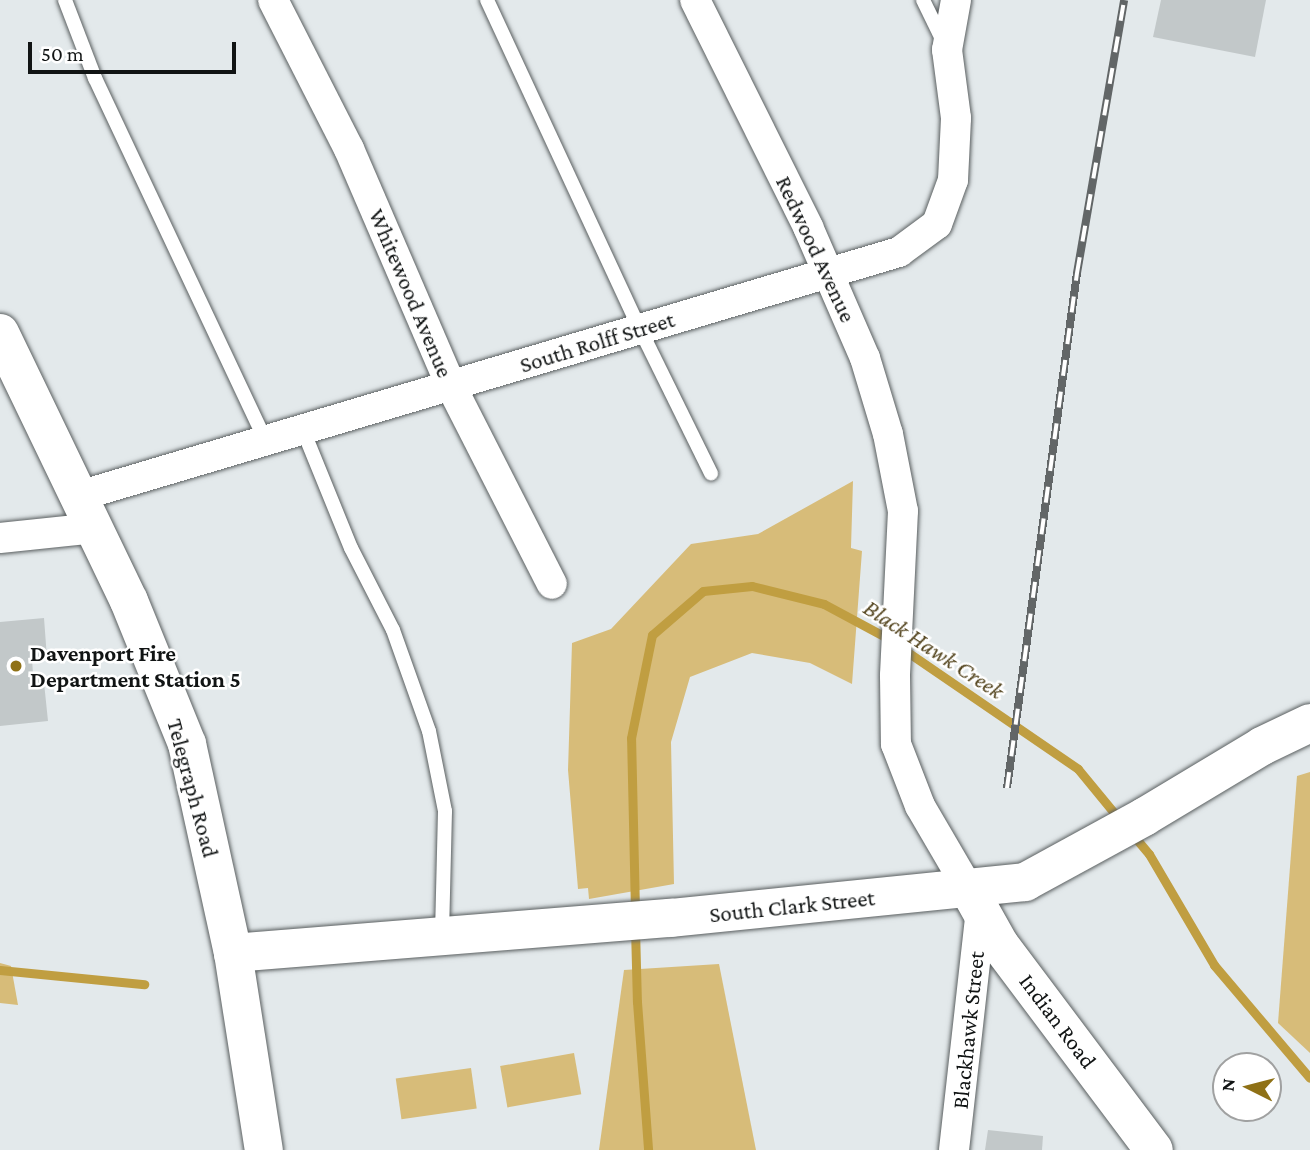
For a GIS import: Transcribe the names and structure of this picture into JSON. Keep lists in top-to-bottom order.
{
  "streets": {
    "street": [
      "Redwood Avenue",
      "Whitewood Avenue",
      "South Rolff Street",
      "Telegraph Road",
      "South Clark Street",
      "Indian Road",
      "Blackhawk Street"
    ]
  },
  "crossings": [
    ["Redwood Avenue", "South Rolff Street"],
    ["Redwood Avenue", "South Clark Street"],
    ["Redwood Avenue", "Indian Road"],
    ["Redwood Avenue", "Blackhawk Street"],
    ["Whitewood Avenue", "South Rolff Street"],
    ["South Rolff Street", "Telegraph Road"],
    ["Telegraph Road", "South Clark Street"],
    ["South Clark Street", "Indian Road"],
    ["South Clark Street", "Blackhawk Street"],
    ["Indian Road", "Blackhawk Street"]
  ],
  "water": ["Black Hawk Creek"],
  "places": ["Davenport Fire Department Station 5"],
  "scale_bar": "50 m",
  "north": "left"
}
